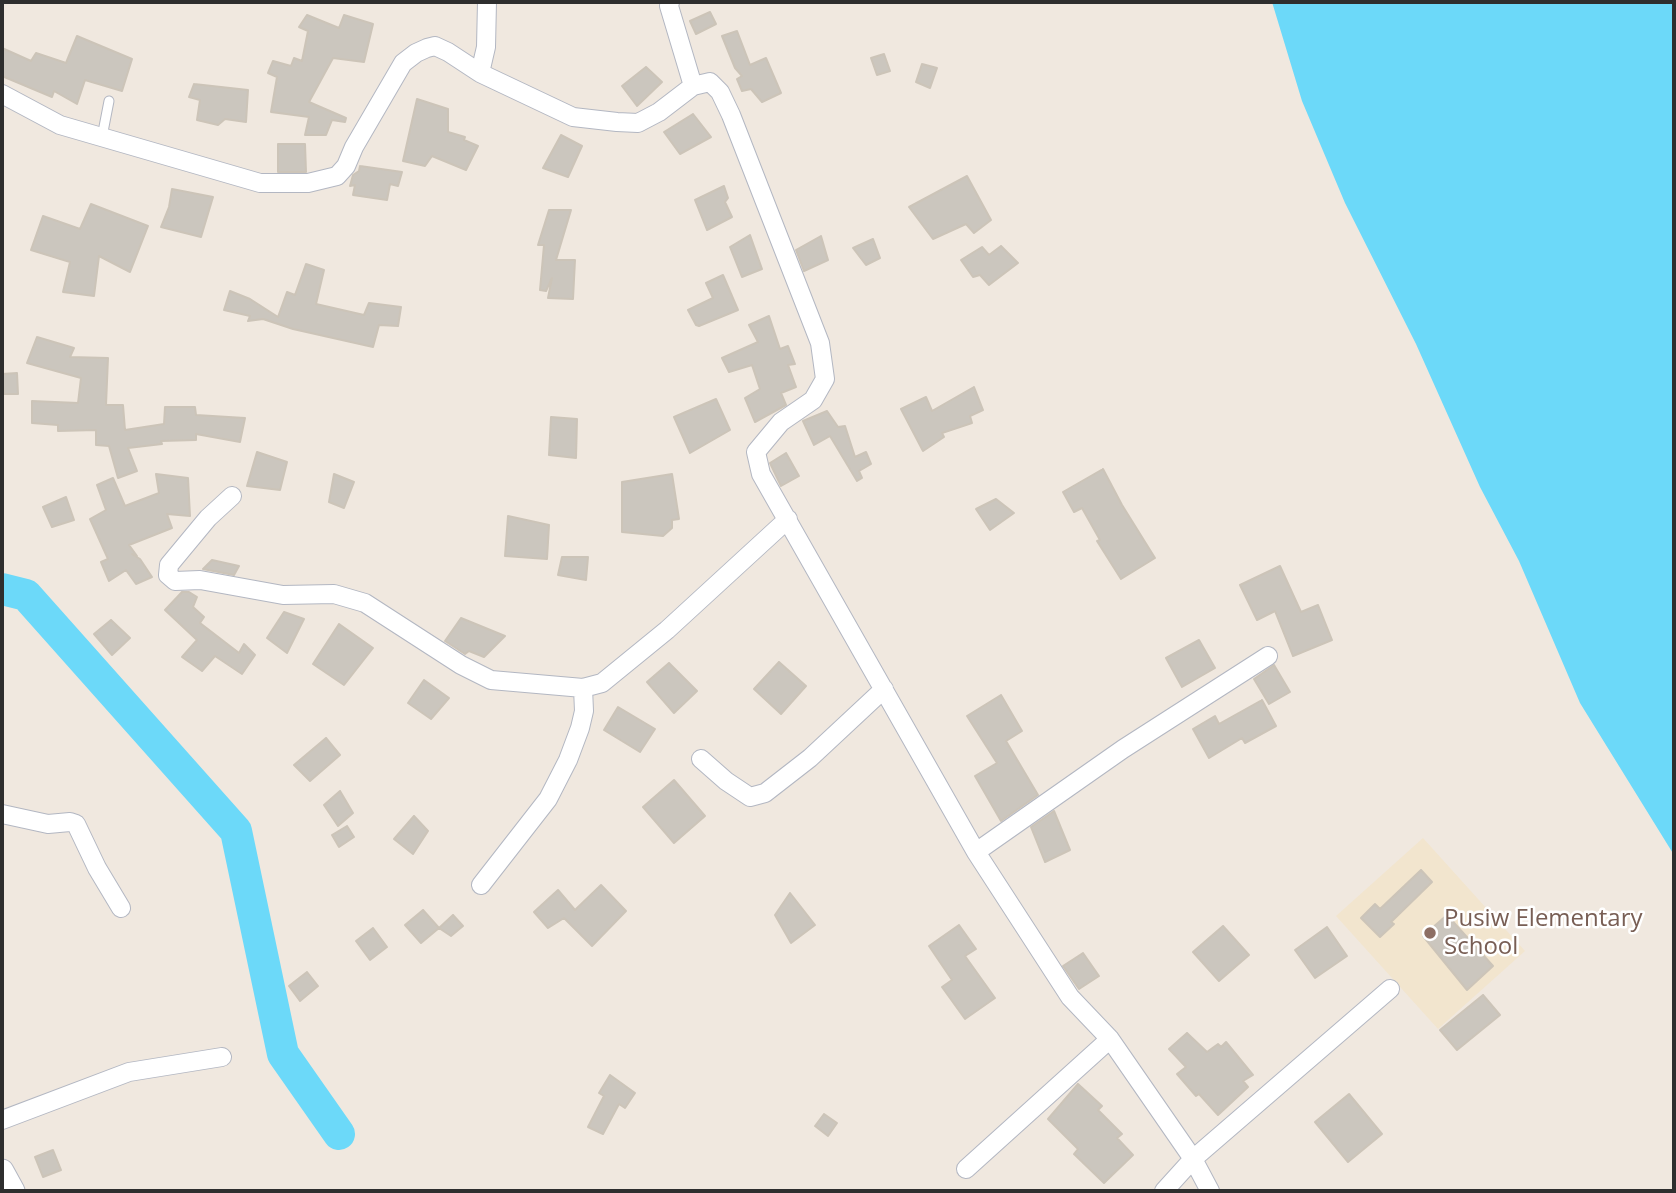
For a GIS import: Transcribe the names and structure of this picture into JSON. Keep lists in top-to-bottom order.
{
  "places": ["Pusiw Elementary School"]
}
